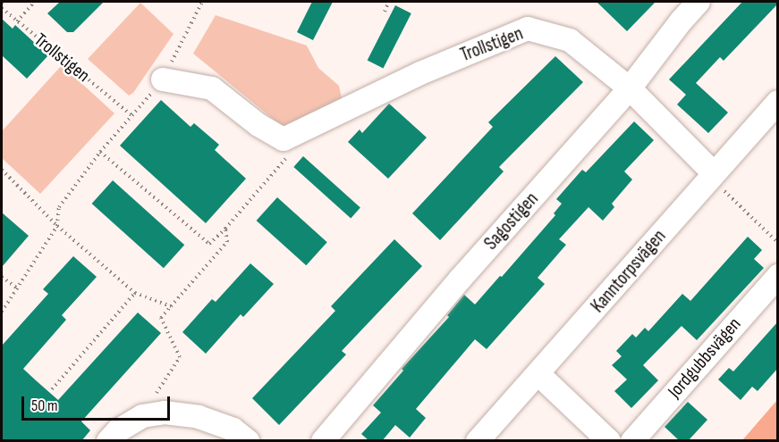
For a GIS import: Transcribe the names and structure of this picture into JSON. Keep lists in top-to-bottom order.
{
  "streets": {
    "street": [
      "Trollstigen",
      "Sagostigen",
      "Kanntorpsvägen",
      "Jordgubbsvägen"
    ]
  },
  "crossings": [
    ["Trollstigen", "Sagostigen"],
    ["Trollstigen", "Kanntorpsvägen"]
  ],
  "scale_bar": "50 m"
}
